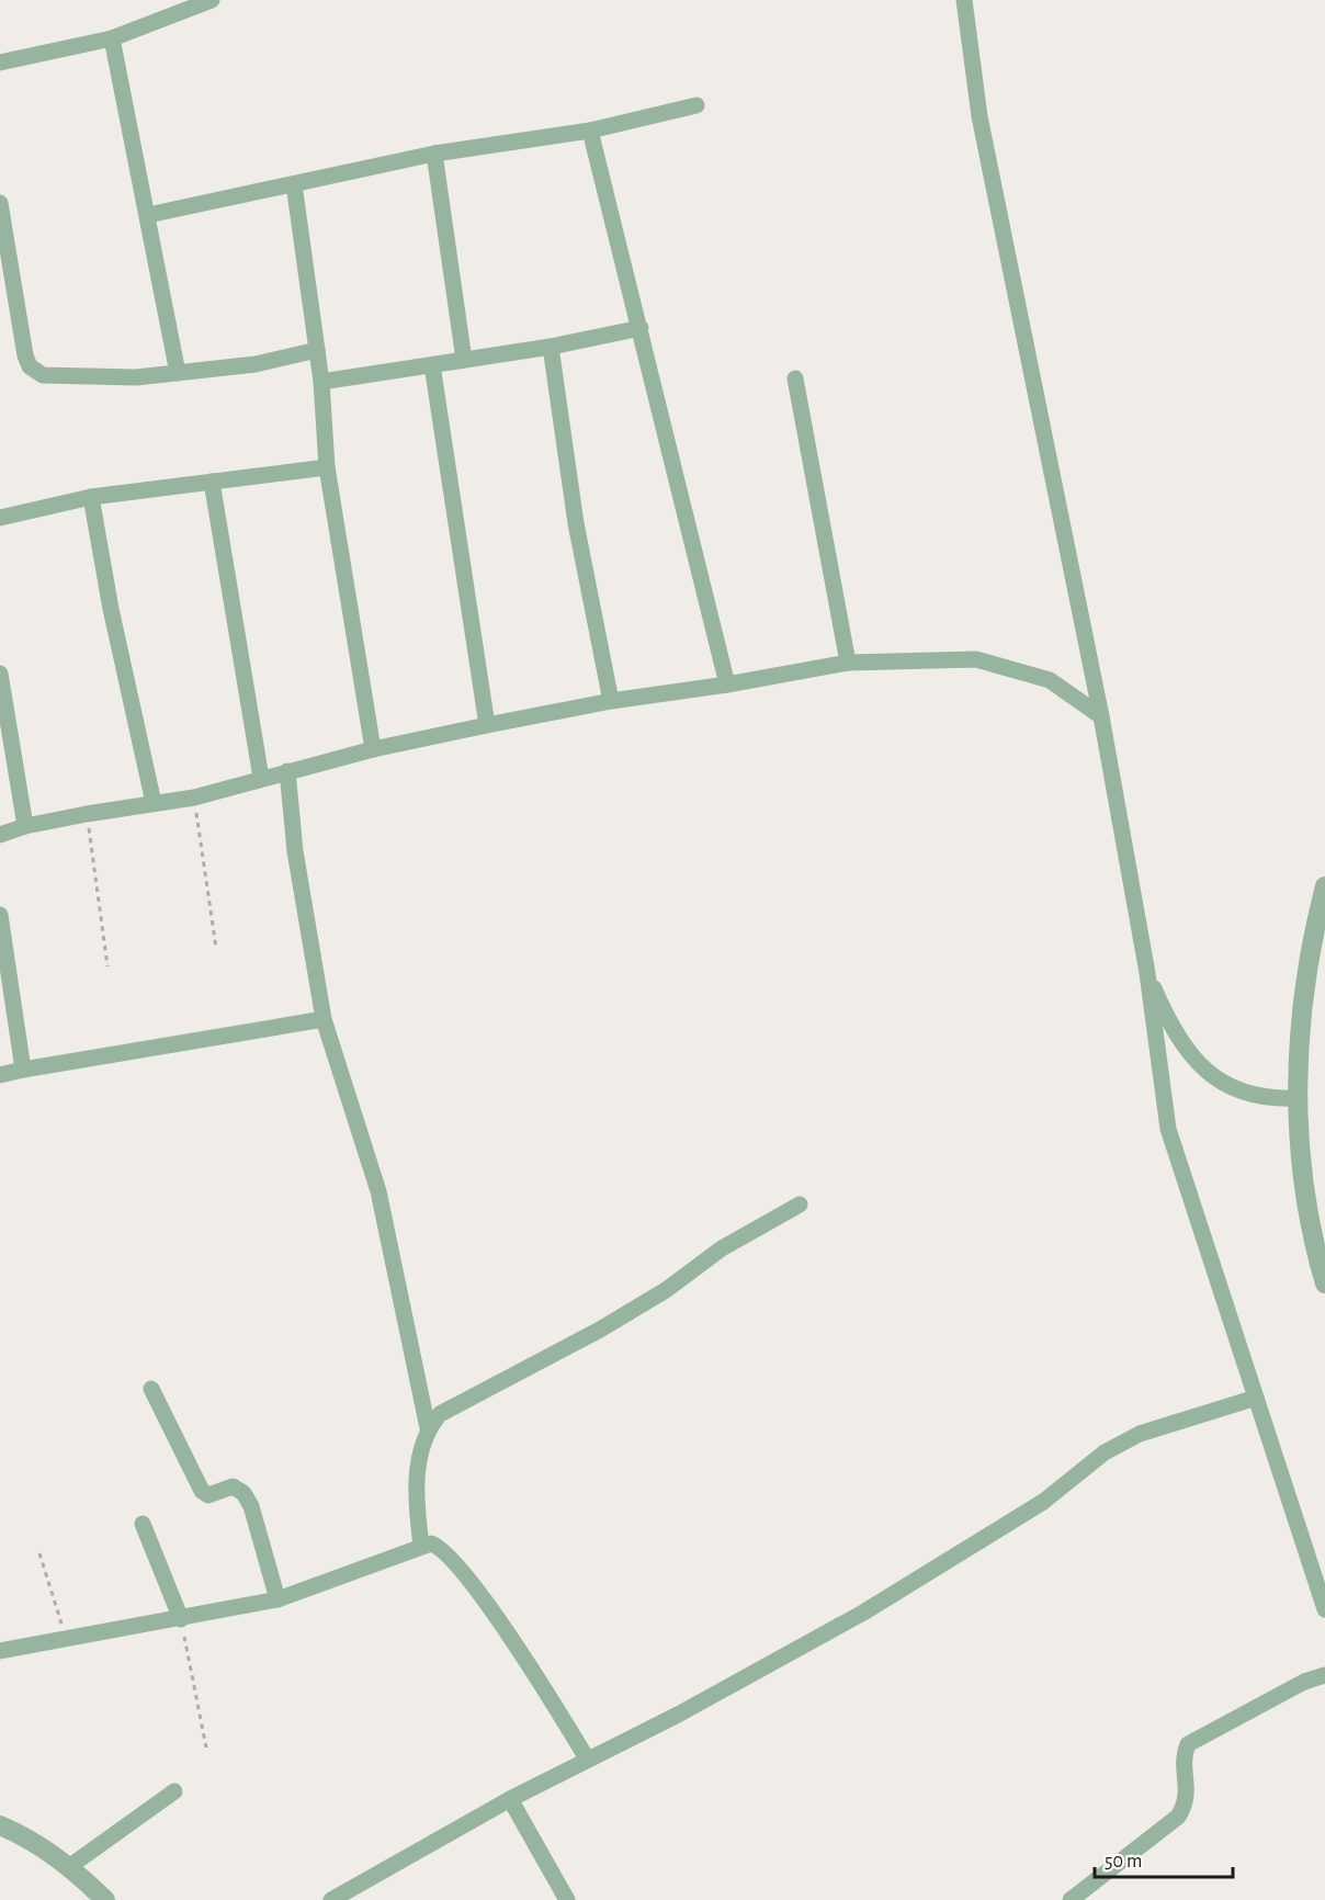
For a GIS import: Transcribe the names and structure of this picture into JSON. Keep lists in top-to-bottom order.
{
  "scale_bar": "50 m"
}
